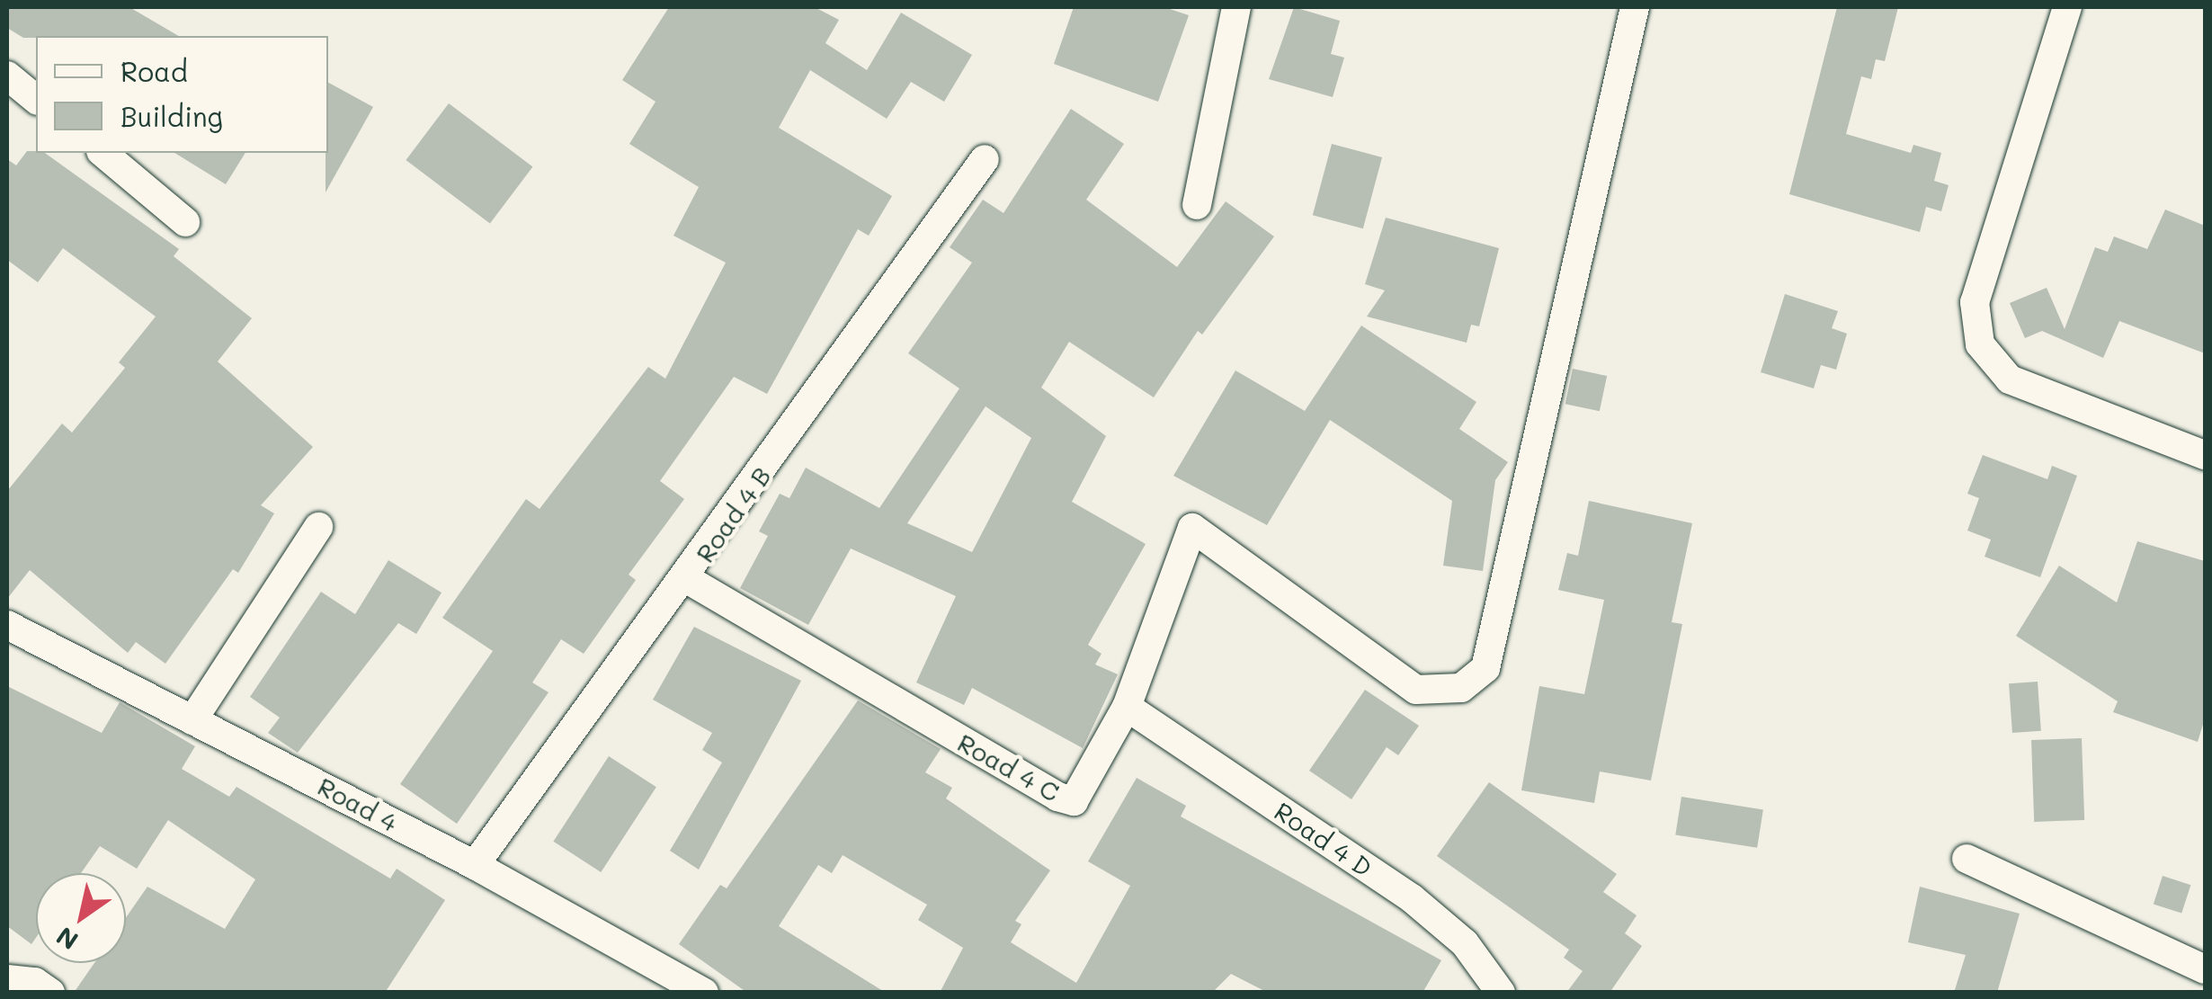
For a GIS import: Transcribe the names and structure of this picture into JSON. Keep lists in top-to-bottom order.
{
  "streets": {
    "street": [
      "Road 4 B",
      "Road 4 C",
      "Road 4",
      "Road 4 D"
    ]
  },
  "crossings": [
    ["Road 4 B", "Road 4 C"],
    ["Road 4 B", "Road 4"],
    ["Road 4 C", "Road 4 D"]
  ],
  "legend": ["Road", "Building"],
  "north": "bottom left"
}
